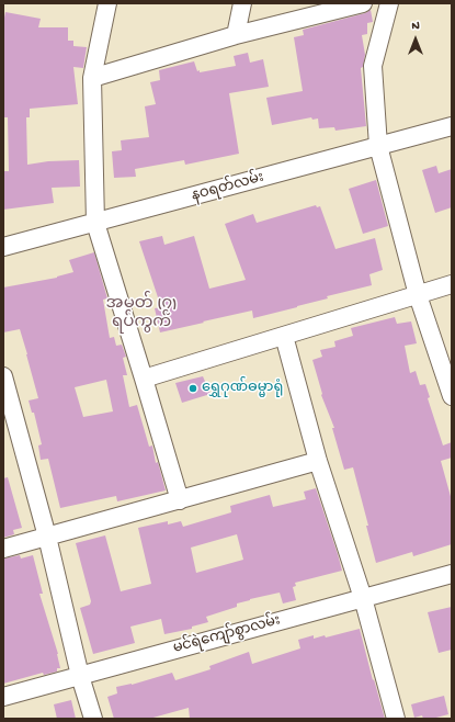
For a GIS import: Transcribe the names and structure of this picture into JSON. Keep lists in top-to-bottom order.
{
  "streets": {
    "street": ["နဝရတ်လမ်း", "မင်ရဲကျော်စွာလမ်း"]
  },
  "districts": ["အမှတ် (၇) ရပ်ကွက်"],
  "places": ["ရွှေဂုဏ်ဓမ္မာရုံ"],
  "north": "top"
}
